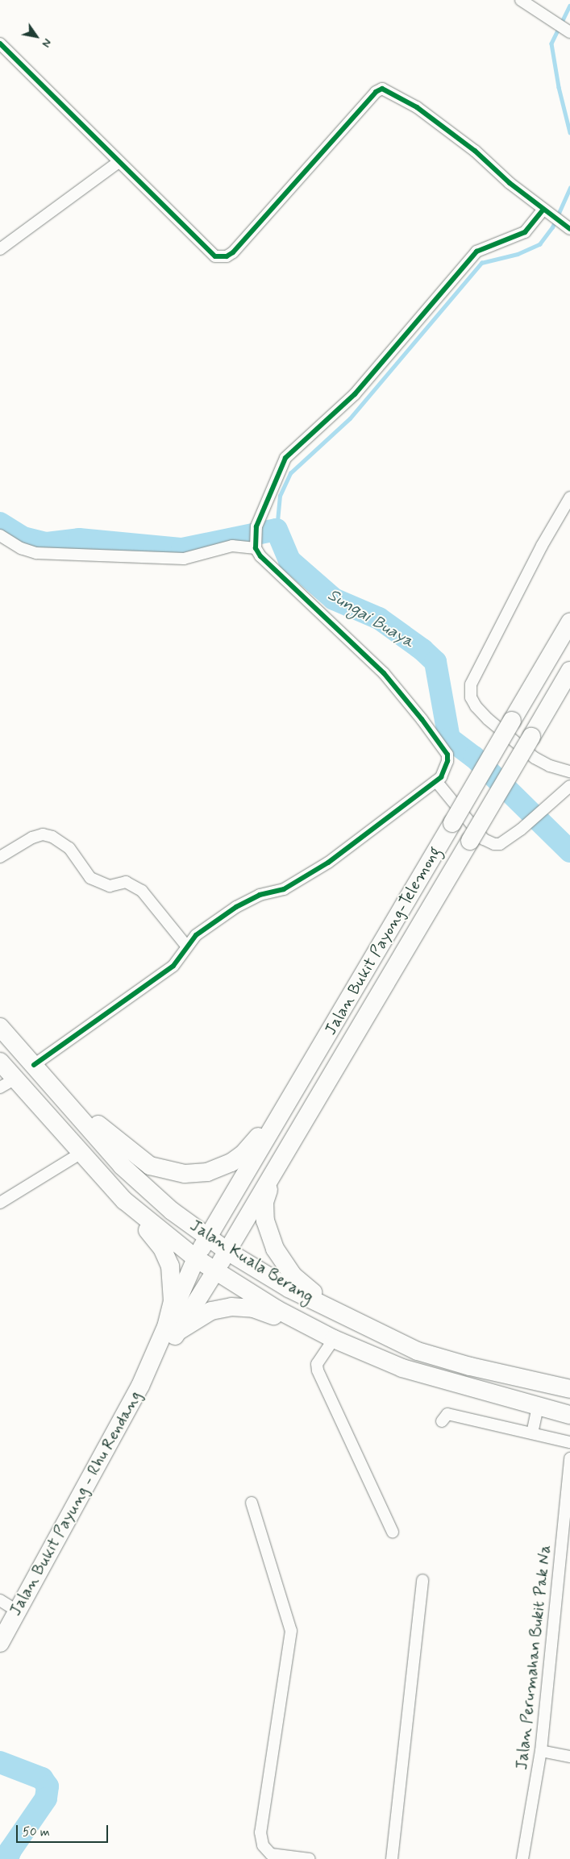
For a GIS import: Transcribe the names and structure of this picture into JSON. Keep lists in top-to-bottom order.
{
  "streets": {
    "main road": ["Jalan Bukit Payong-Telemong", "Jalan Kuala Berang", "Jalan Bukit Payung - Rhu Rendang"],
    "street": ["Jalan Perumahan Bukit Pak Na"]
  },
  "crossings": [
    ["Jalan Bukit Payong-Telemong", "Jalan Kuala Berang"],
    ["Jalan Bukit Payong-Telemong", "Jalan Bukit Payung - Rhu Rendang"]
  ],
  "water": ["Sungai Buaya"],
  "scale_bar": "50 m",
  "north": "bottom right"
}
